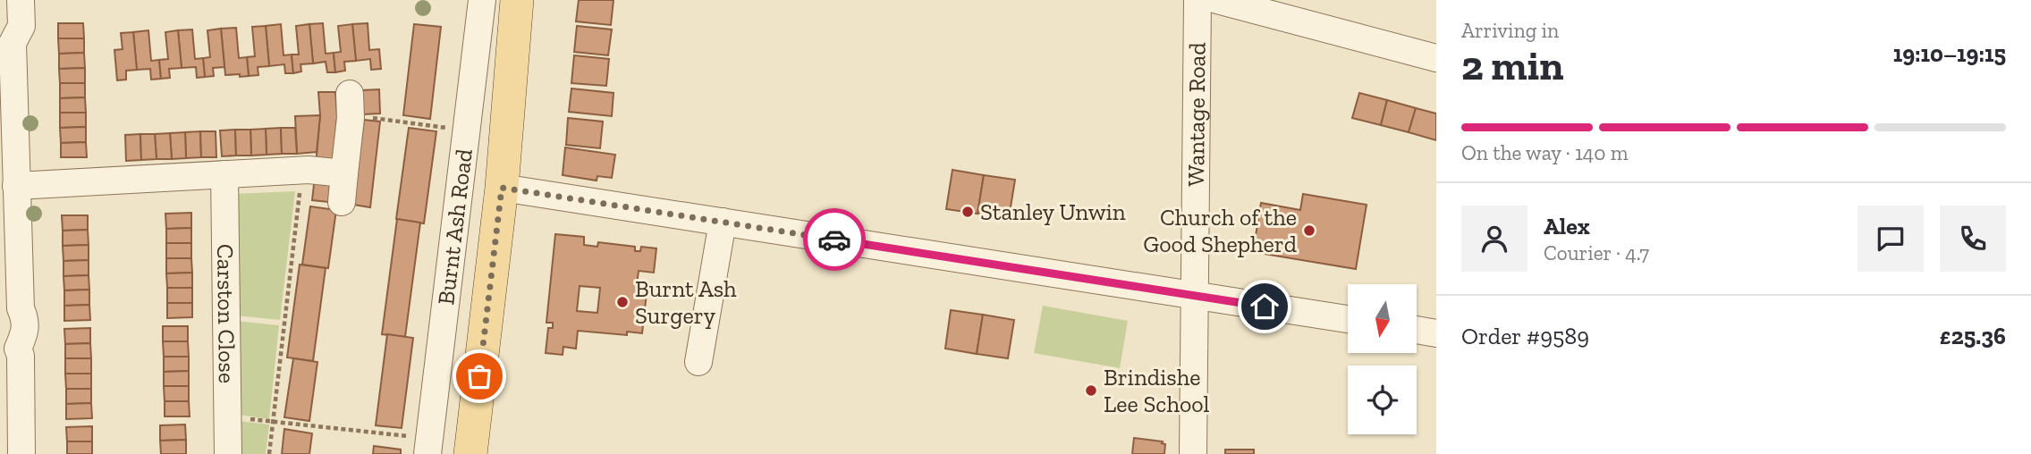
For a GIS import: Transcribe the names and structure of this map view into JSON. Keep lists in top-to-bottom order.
{
  "streets": {
    "main road": ["Burnt Ash Road"],
    "street": ["Wantage Road", "Carston Close"]
  },
  "places": [
    "Stanley Unwin",
    "Church of the Good Shepherd",
    "Burnt Ash Surgery",
    "Brindishe Lee School"
  ],
  "north": "bottom",
  "page": {
    "heading": ["2 min", "Arriving in", "19:10–19:15"],
    "panel": [
      "Alex",
      "Courier · 4.7",
      "Order #9589",
      "£25.36"
    ],
    "bar": "On the way · 140 m"
  }
}
